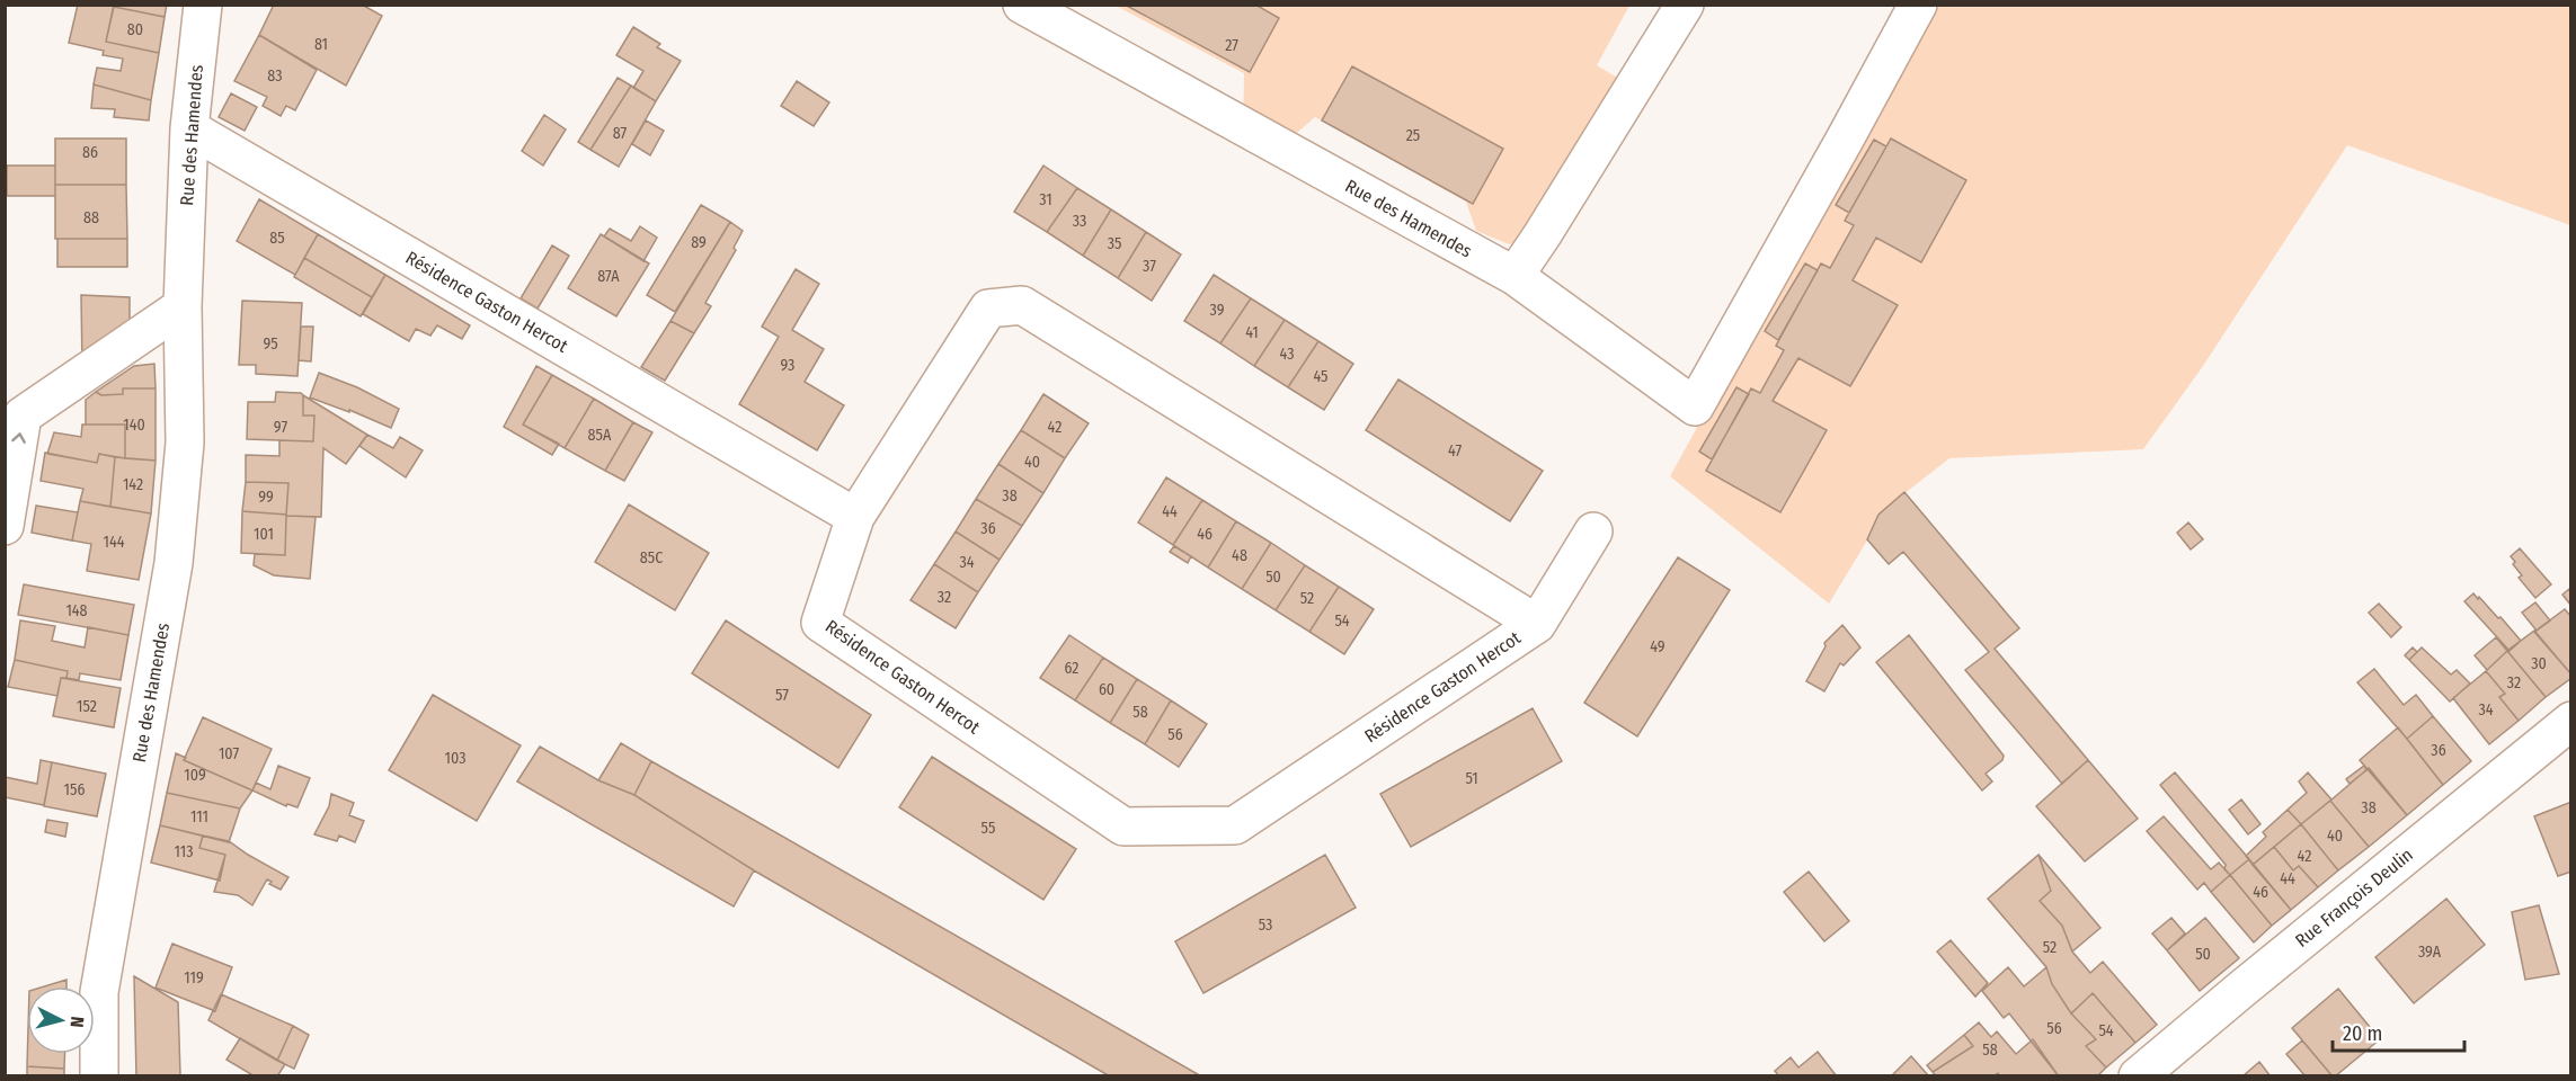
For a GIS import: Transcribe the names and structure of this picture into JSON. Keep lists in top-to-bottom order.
{
  "streets": {
    "street": ["Rue des Hamendes", "Résidence Gaston Hercot", "Rue François Deulin"]
  },
  "crossings": [
    ["Rue des Hamendes", "Résidence Gaston Hercot"]
  ],
  "house_numbers": [
    "80",
    "81",
    "27",
    "83",
    "87",
    "25",
    "86",
    "31",
    "88",
    "33",
    "85",
    "89",
    "35",
    "37",
    "87A",
    "39",
    "41",
    "95",
    "43",
    "93",
    "45",
    "140",
    "97",
    "42",
    "85A",
    "47",
    "40",
    "142",
    "38",
    "99",
    "44",
    "36",
    "101",
    "46",
    "144",
    "48",
    "85C",
    "34",
    "50",
    "32",
    "52",
    "148",
    "54",
    "49",
    "30",
    "62",
    "32",
    "60",
    "57",
    "152",
    "34",
    "58",
    "56",
    "36",
    "107",
    "103",
    "109",
    "51",
    "156",
    "38",
    "111",
    "55",
    "40",
    "113",
    "42",
    "44",
    "46",
    "53",
    "52",
    "39A",
    "50",
    "119",
    "56",
    "54",
    "58"
  ],
  "scale_bar": "20 m",
  "north": "right"
}
